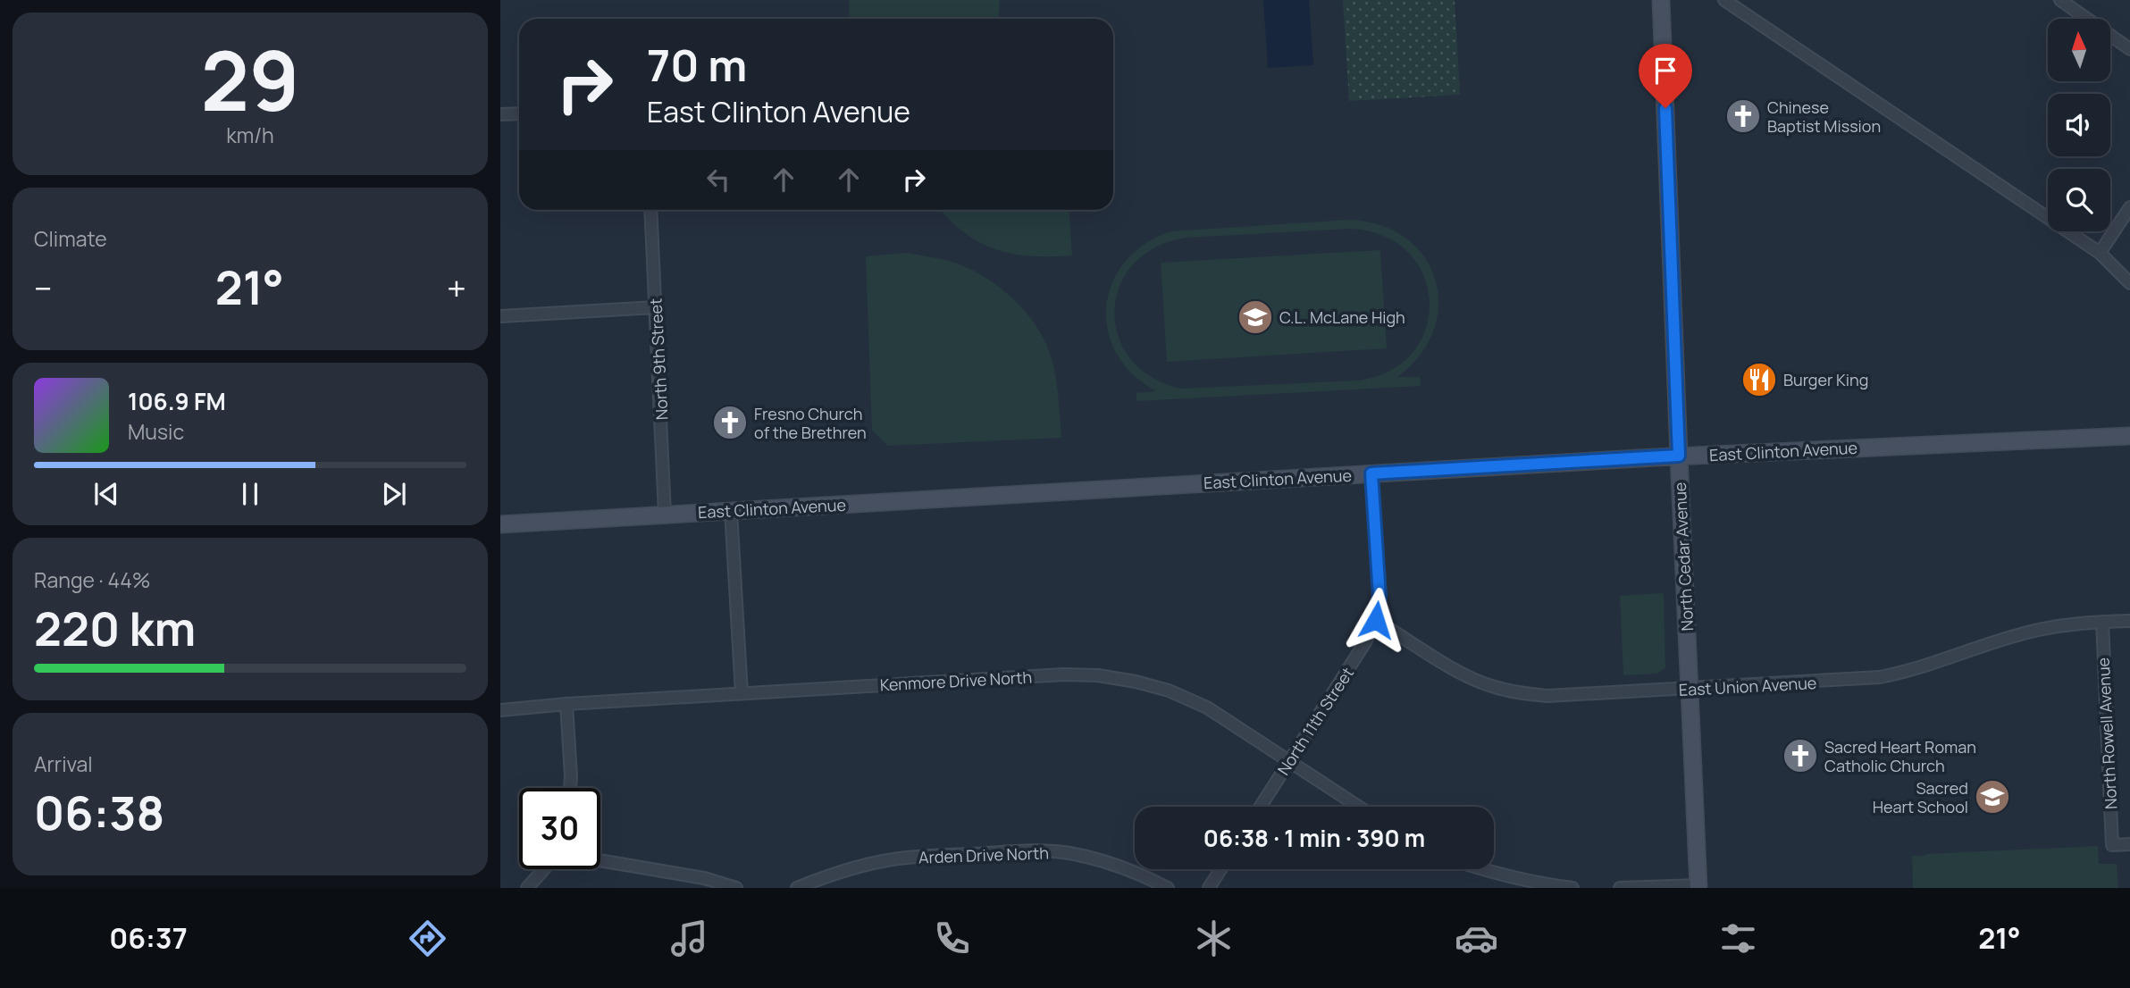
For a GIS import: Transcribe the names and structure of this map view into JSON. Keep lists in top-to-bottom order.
{
  "streets": {
    "main road": ["East Clinton Avenue", "North Cedar Avenue"],
    "street": [
      "North 9th Street",
      "Kenmore Drive North",
      "East Union Avenue",
      "North 11th Street",
      "North Rowell Avenue",
      "Arden Drive North"
    ]
  },
  "crossings": [
    ["North 9th Street", "East Clinton Avenue"],
    ["East Clinton Avenue", "North Cedar Avenue"],
    ["East Clinton Avenue", "North 11th Street"],
    ["North Cedar Avenue", "East Union Avenue"],
    ["Kenmore Drive North", "North 11th Street"],
    ["East Union Avenue", "North 11th Street"],
    ["East Union Avenue", "North Rowell Avenue"]
  ],
  "places": {
    "church": ["Chinese Baptist Mission", "Fresno Church of the Brethren", "Sacred Heart Roman Catholic Church"],
    "school or university": ["C.L. McLane High", "Sacred Heart School"],
    "restaurant": ["Burger King"]
  },
  "north": "top",
  "page": {
    "tile": [
      ["29", "km/h"],
      "Climate",
      ["Range · 44%", "220 km"],
      ["Arrival", "06:38"]
    ],
    "turn": ["70 m", "East Clinton Avenue"],
    "heat": ["−", "21°", "+"],
    "song": ["106.9 FM", "Music"],
    "limit": "30",
    "trip": "06:38 · 1 min · 390 m",
    "tabs": ["06:37", "21°"]
  }
}
